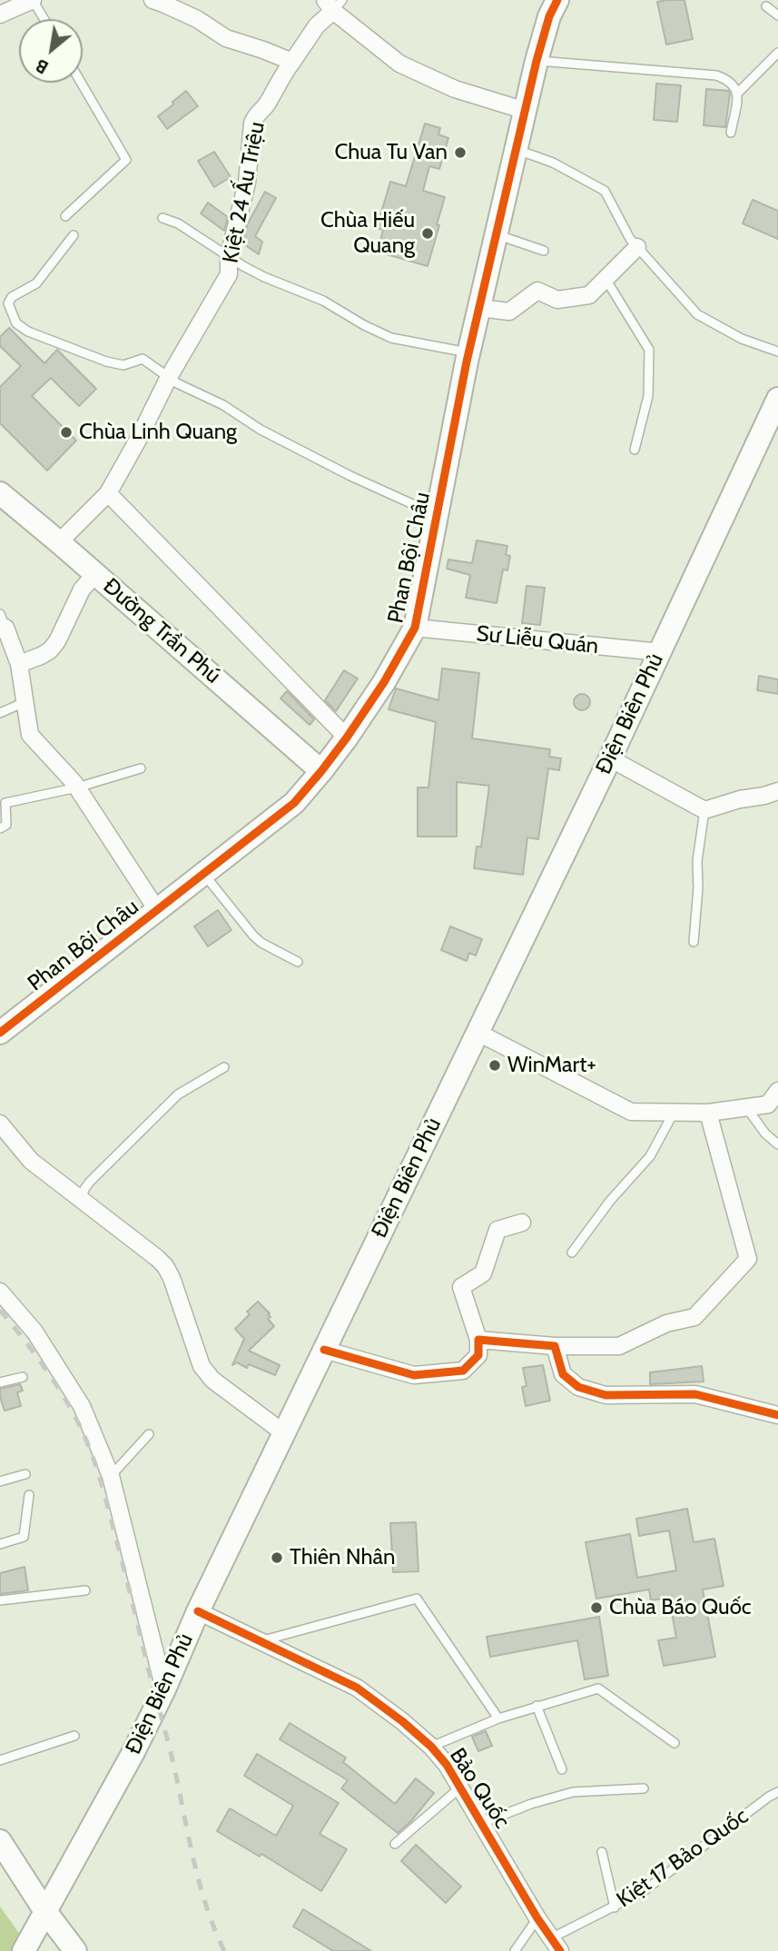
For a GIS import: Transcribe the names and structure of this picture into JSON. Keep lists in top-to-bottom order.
{
  "streets": {
    "street": [
      "Kiệt 24 Ấu Triệu",
      "Phan Bội Châu",
      "Đường Trần Phú",
      "Sư Liễu Quán",
      "Điện Biên Phủ",
      "Bảo Quốc"
    ],
    "lane": ["Kiệt 17 Bảo Quốc"]
  },
  "crossings": [
    ["Kiệt 24 Ấu Triệu", "Đường Trần Phú"],
    ["Phan Bội Châu", "Đường Trần Phú"],
    ["Phan Bội Châu", "Sư Liễu Quán"],
    ["Sư Liễu Quán", "Điện Biên Phủ"],
    ["Điện Biên Phủ", "Bảo Quốc"],
    ["Bảo Quốc", "Kiệt 17 Bảo Quốc"]
  ],
  "places": [
    "Chua Tu Van",
    "Chùa Hiếu Quang",
    "Chùa Linh Quang",
    "WinMart+",
    "Thiên Nhân",
    "Chùa Báo Quốc"
  ],
  "north": "bottom left"
}
